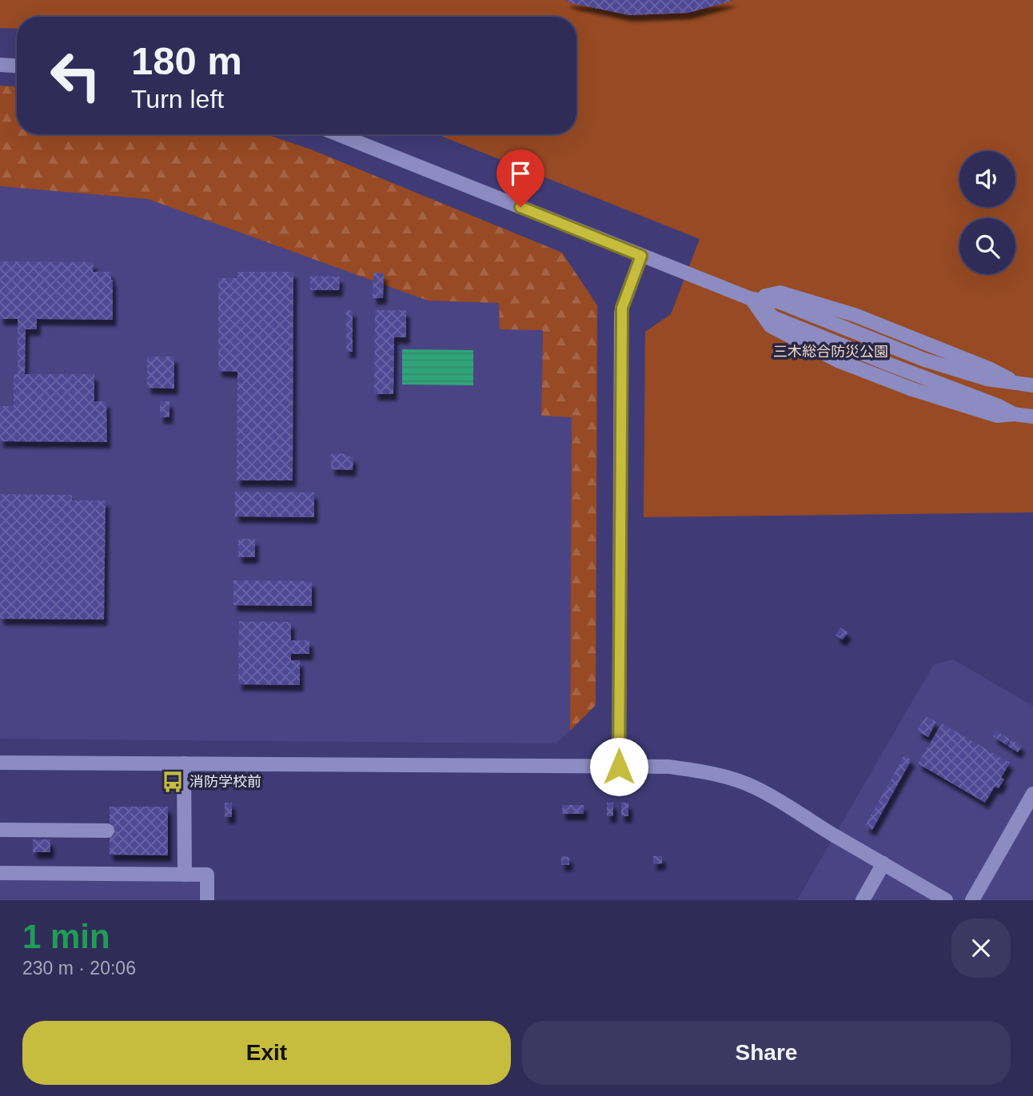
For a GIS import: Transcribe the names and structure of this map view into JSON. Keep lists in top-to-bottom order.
{
  "parks": ["三木総合防災公園"],
  "places": {
    "bus stop": ["消防学校前"]
  },
  "page": {
    "turn": ["180 m", "Turn left"],
    "heading": ["1 min", "230 m · 20:06"],
    "buttons": ["Exit", "Share"]
  }
}
